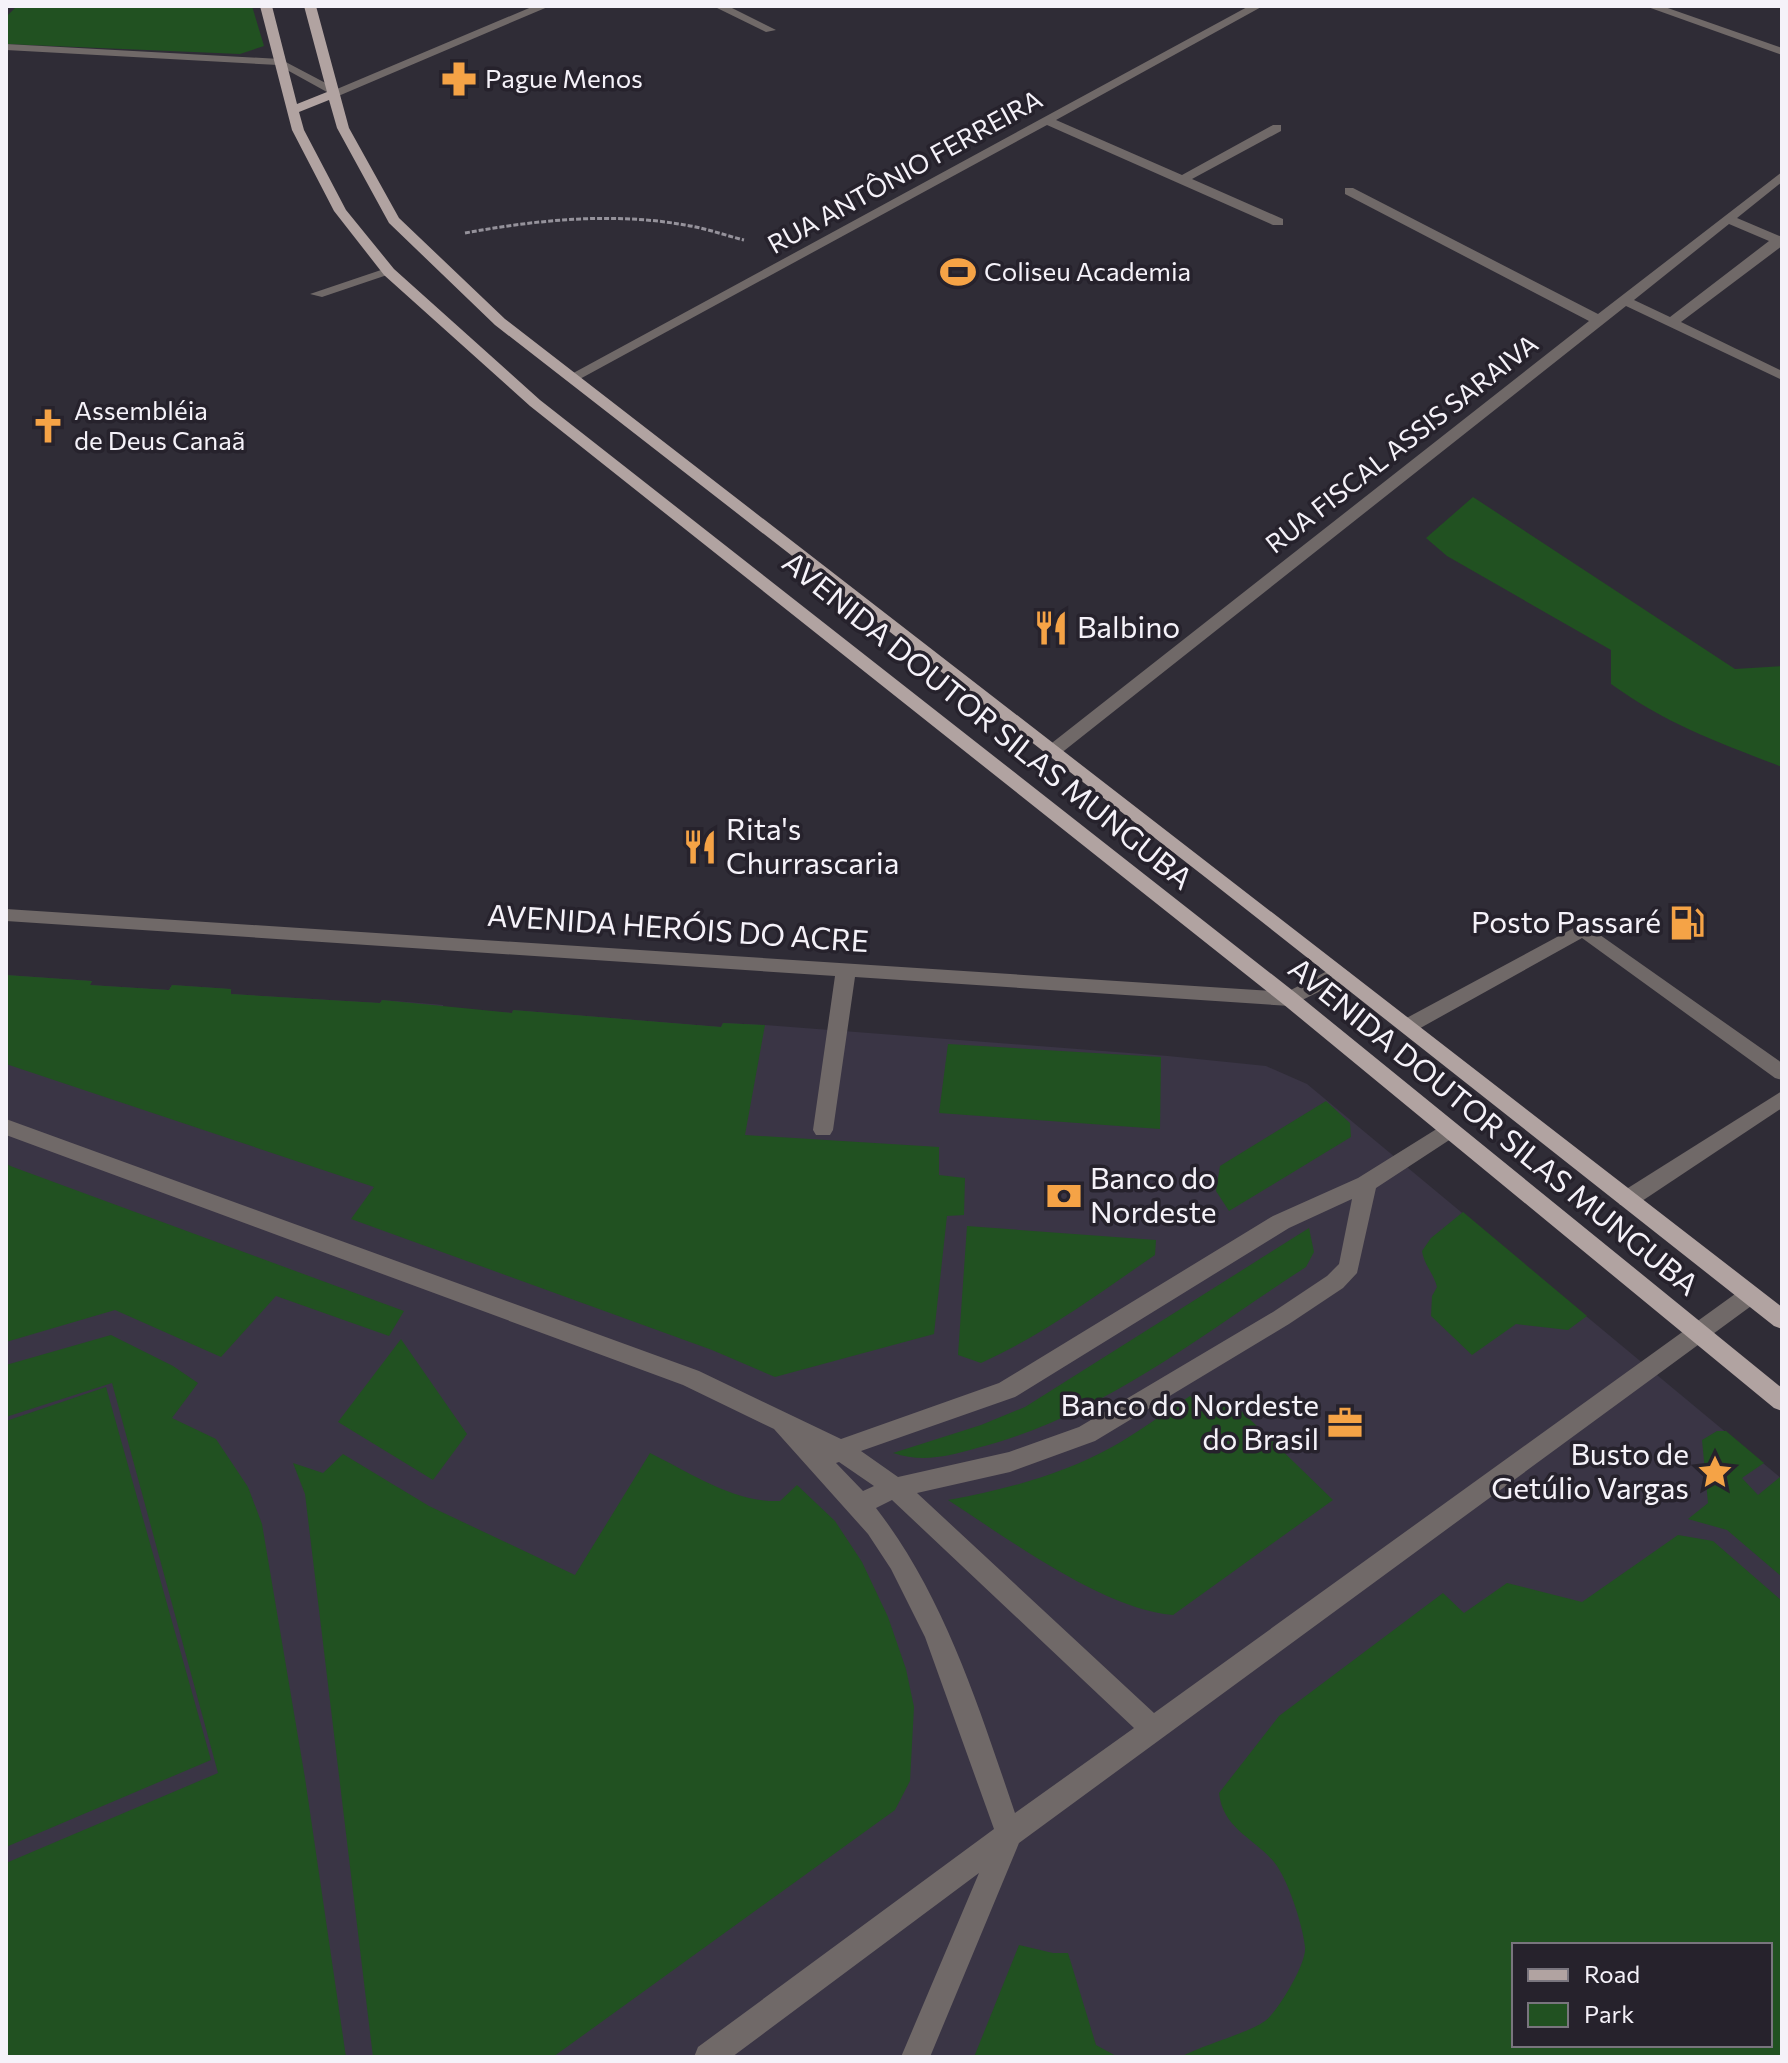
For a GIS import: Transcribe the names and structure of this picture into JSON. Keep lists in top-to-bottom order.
{
  "streets": {
    "main road": ["AVENIDA DOUTOR SILAS MUNGUBA"],
    "street": ["RUA ANTÔNIO FERREIRA", "RUA FISCAL ASSIS SARAIVA", "AVENIDA HERÓIS DO ACRE"]
  },
  "crossings": [
    ["RUA ANTÔNIO FERREIRA", "AVENIDA DOUTOR SILAS MUNGUBA"],
    ["RUA FISCAL ASSIS SARAIVA", "AVENIDA DOUTOR SILAS MUNGUBA"],
    ["AVENIDA DOUTOR SILAS MUNGUBA", "AVENIDA HERÓIS DO ACRE"]
  ],
  "places": {
    "pharmacy": ["Pague Menos"],
    "sports": ["Coliseu Academia"],
    "church": ["Assembléia de Deus Canaã"],
    "restaurant": ["Balbino", "Rita's Churrascaria"],
    "fuel station": ["Posto Passaré"],
    "bank": ["Banco do Nordeste"],
    "office": ["Banco do Nordeste do Brasil"],
    "place": ["Busto de Getúlio Vargas"]
  },
  "legend": ["Road", "Park"]
}
